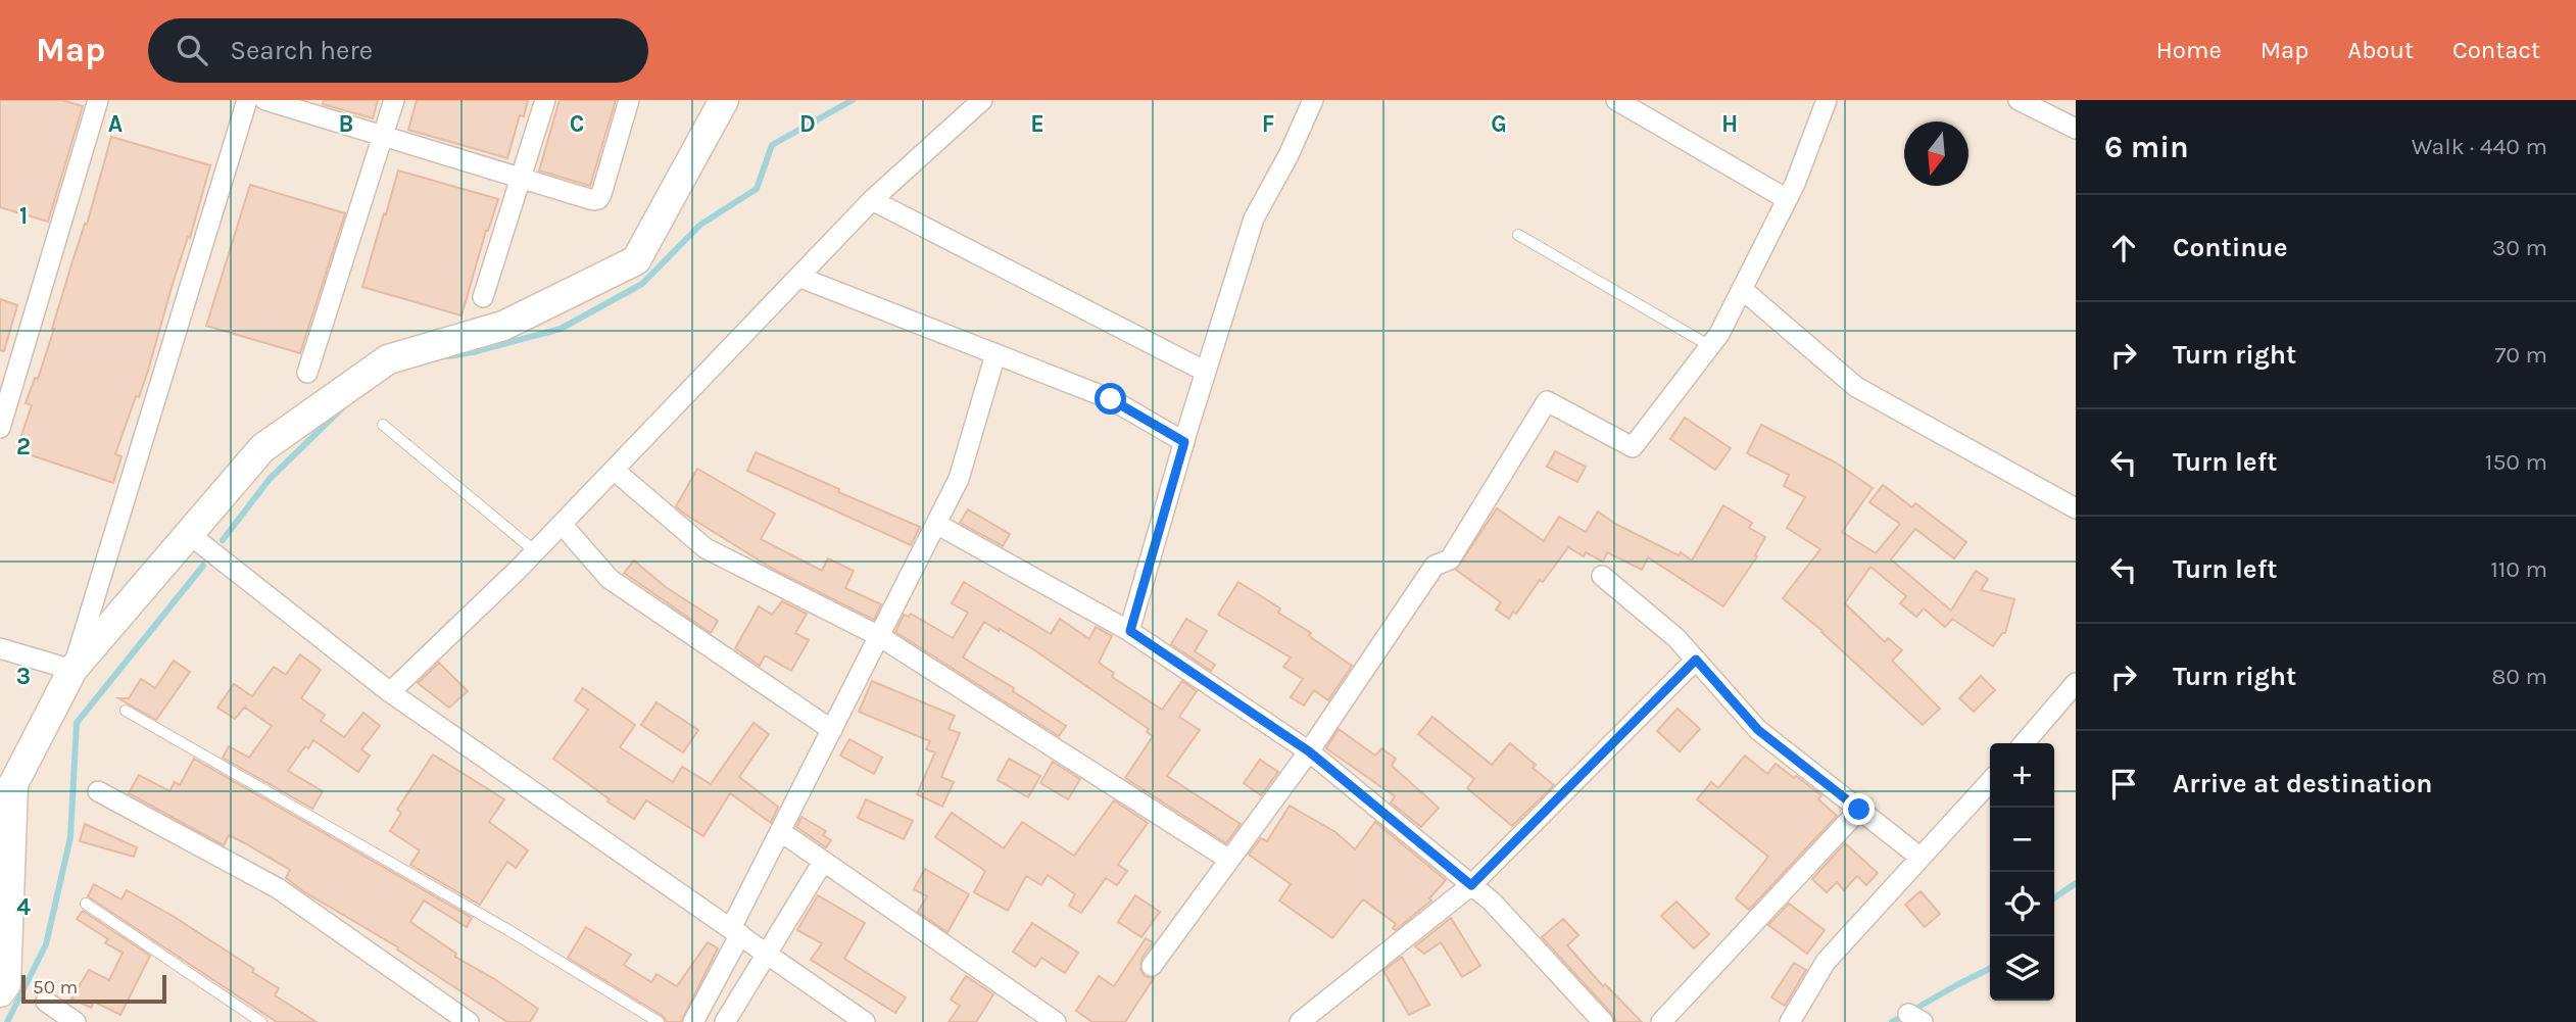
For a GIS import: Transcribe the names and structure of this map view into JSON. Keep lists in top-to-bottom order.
{
  "scale_bar": "50 m",
  "north": "bottom",
  "page": {
    "header": "Map",
    "search": "Search here",
    "nav": [
      "Home",
      "Map",
      "About",
      "Contact"
    ],
    "heading": ["6 min", "Walk · 440 m"],
    "list": [
      ["Continue", "30 m"],
      ["Turn right", "70 m"],
      ["Turn left", "150 m"],
      ["Turn left", "110 m"],
      ["Turn right", "80 m"],
      "Arrive at destination"
    ],
    "map_buttons": ["+", "−"],
    "scale": "50 m"
  },
  "grid": {
    "columns": [
      "A",
      "B",
      "C",
      "D",
      "E",
      "F",
      "G",
      "H"
    ],
    "rows": [
      "1",
      "2",
      "3",
      "4"
    ]
  }
}
